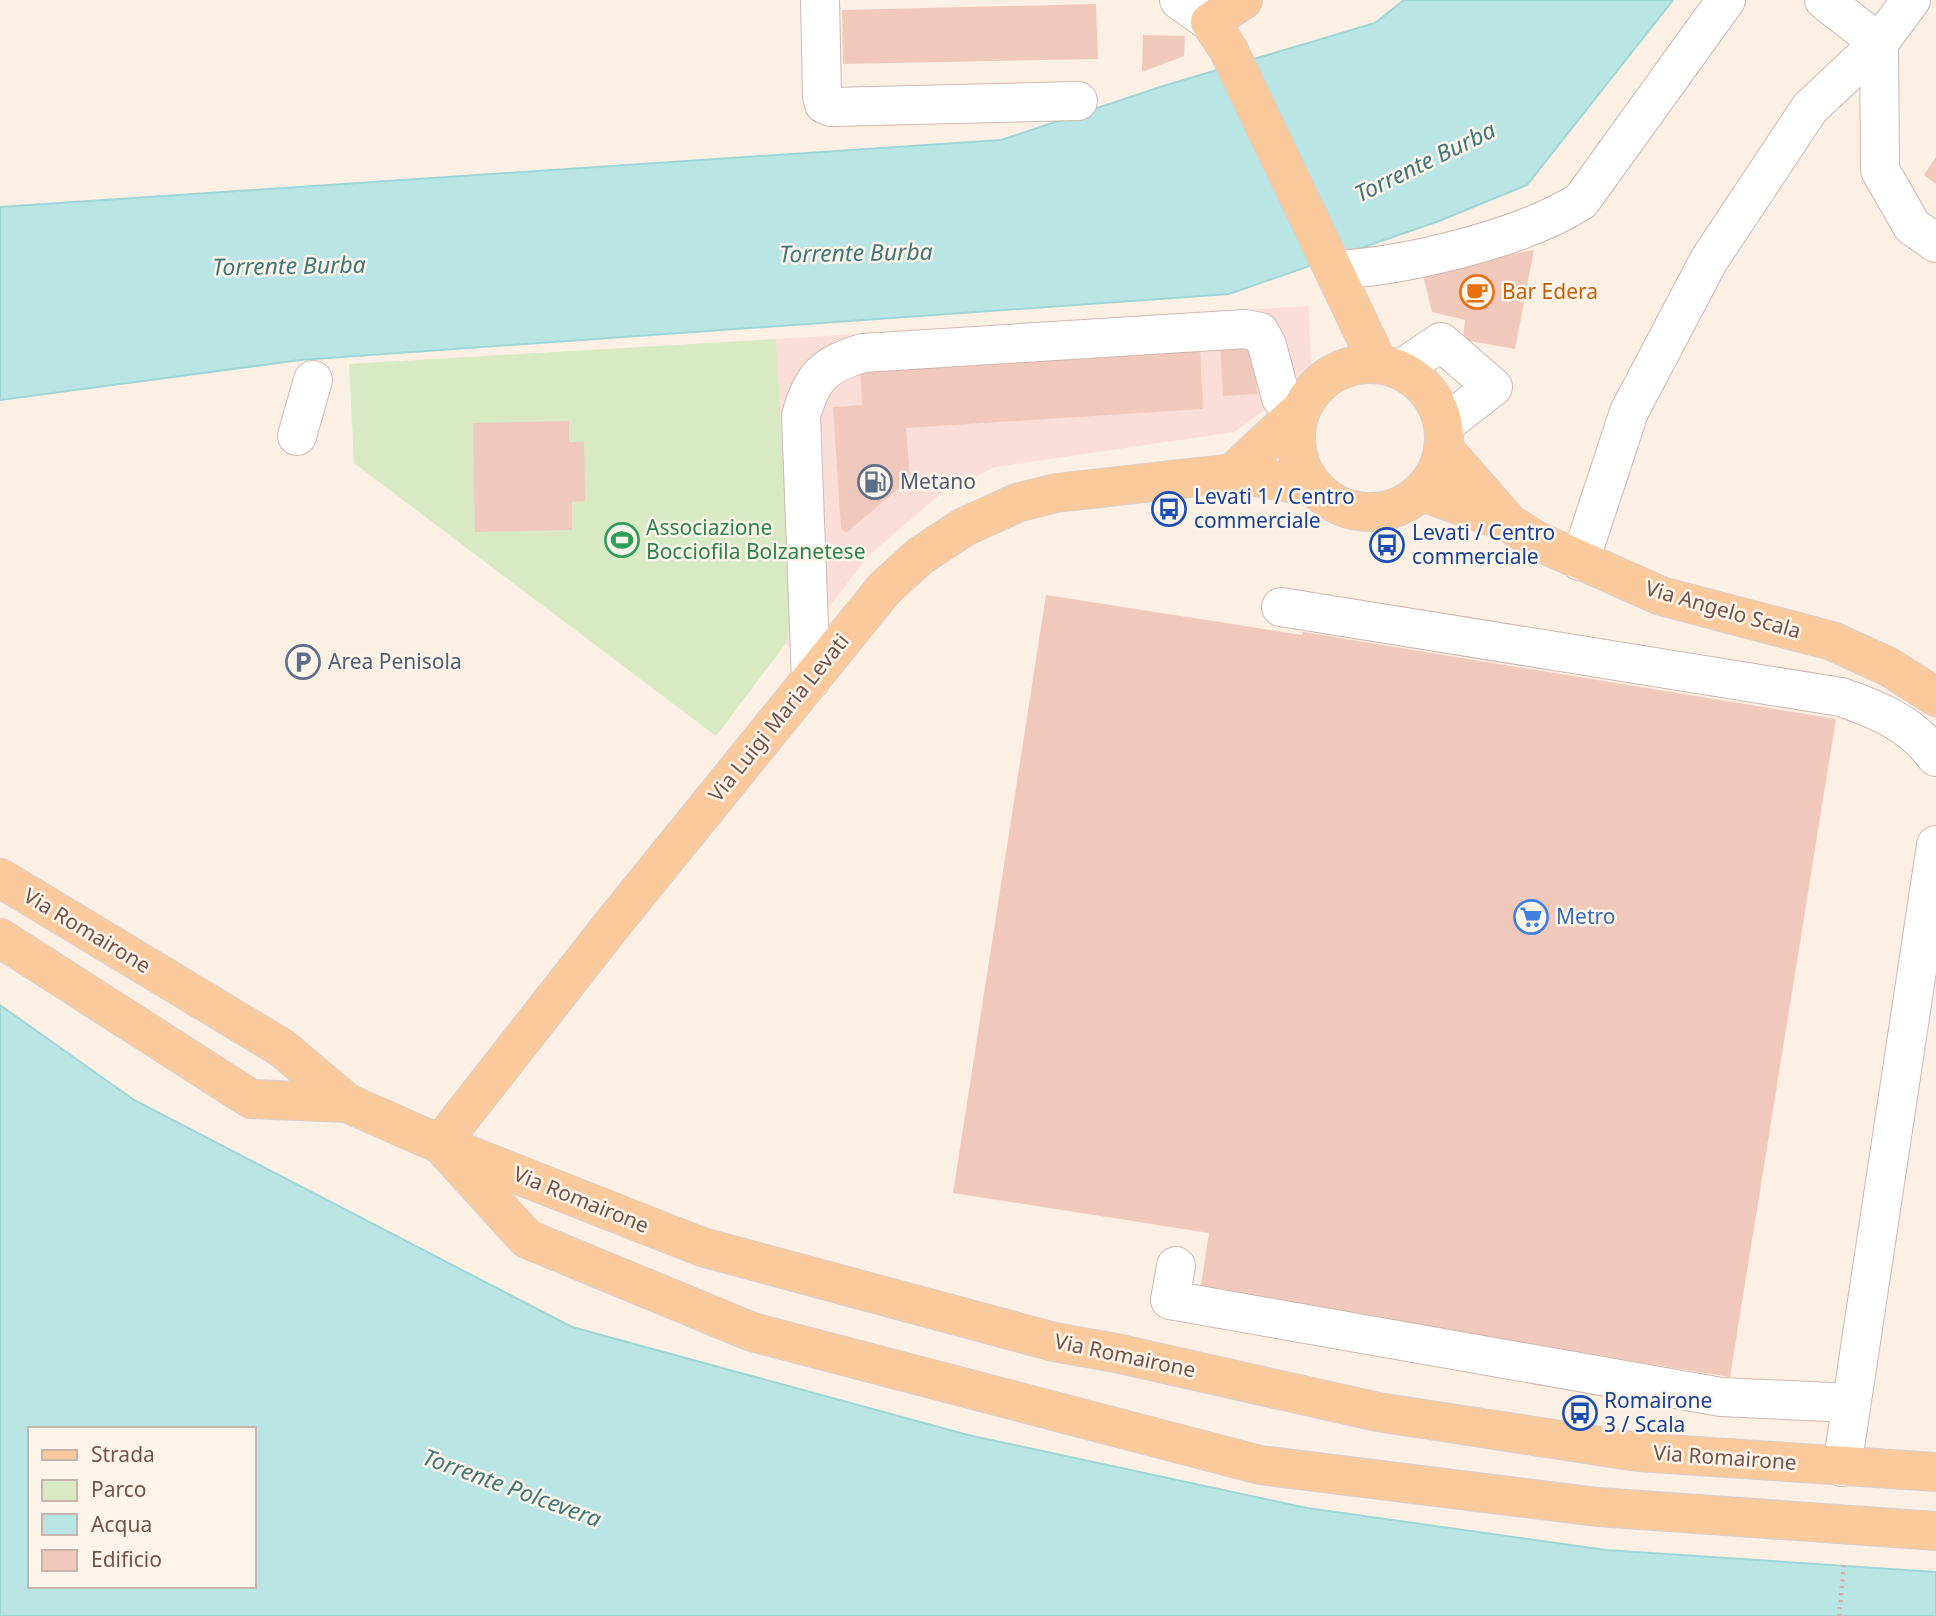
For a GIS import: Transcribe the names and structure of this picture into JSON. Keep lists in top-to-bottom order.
{
  "streets": {
    "main road": ["Via Angelo Scala", "Via Luigi Maria Levati", "Via Romairone"]
  },
  "crossings": [
    ["Via Angelo Scala", "Via Luigi Maria Levati"],
    ["Via Luigi Maria Levati", "Via Romairone"]
  ],
  "water": ["Torrente Burba", "Torrente Polcevera"],
  "places": {
    "cafe": ["Bar Edera"],
    "fuel station": ["Metano"],
    "bus stop": ["Levati 1 / Centro commerciale", "Levati / Centro commerciale", "Romairone 3 / Scala"],
    "sports": ["Associazione Bocciofila Bolzanetese"],
    "parking": ["Area Penisola"],
    "supermarket": ["Metro"]
  },
  "legend": [
    "Strada",
    "Parco",
    "Acqua",
    "Edificio"
  ]
}
